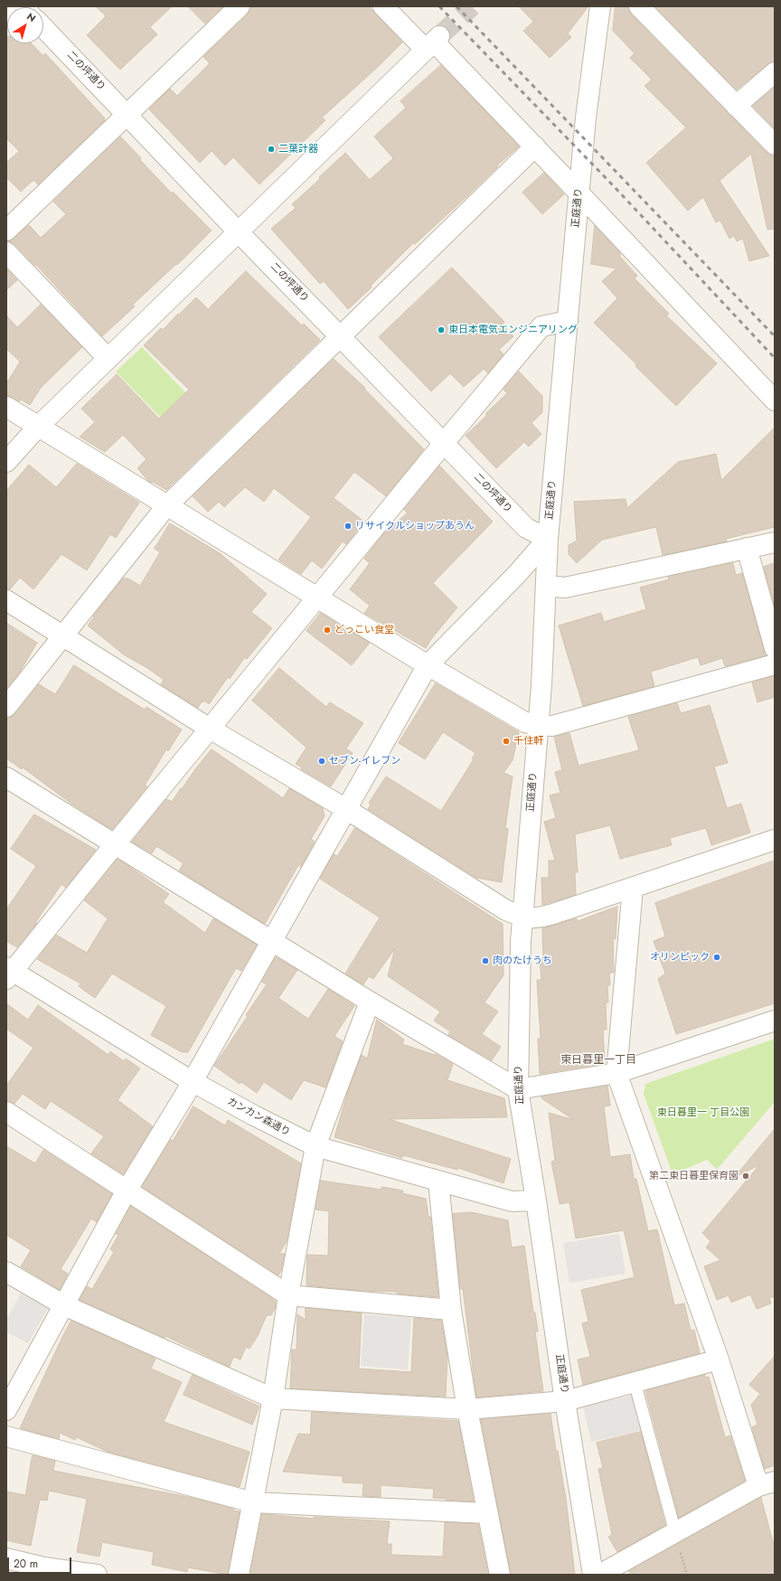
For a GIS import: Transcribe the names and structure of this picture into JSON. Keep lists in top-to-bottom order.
{
  "streets": {
    "street": ["二の坪通り", "正庭通り", "カンカン森通り"]
  },
  "crossings": [
    ["二の坪通り", "正庭通り"],
    ["正庭通り", "カンカン森通り"]
  ],
  "districts": ["東日暮里一丁目"],
  "parks": ["東日暮里一 丁目公園"],
  "places": [
    "二葉計器",
    "東日本電気エンジニアリング",
    "リサイクルショップあうん",
    "どっこい食堂",
    "千住軒",
    "セブン-イレブン",
    "オリンピック",
    "肉のたけうち",
    "第二東日暮里保育園"
  ],
  "scale_bar": "20 m",
  "north": "top right"
}
